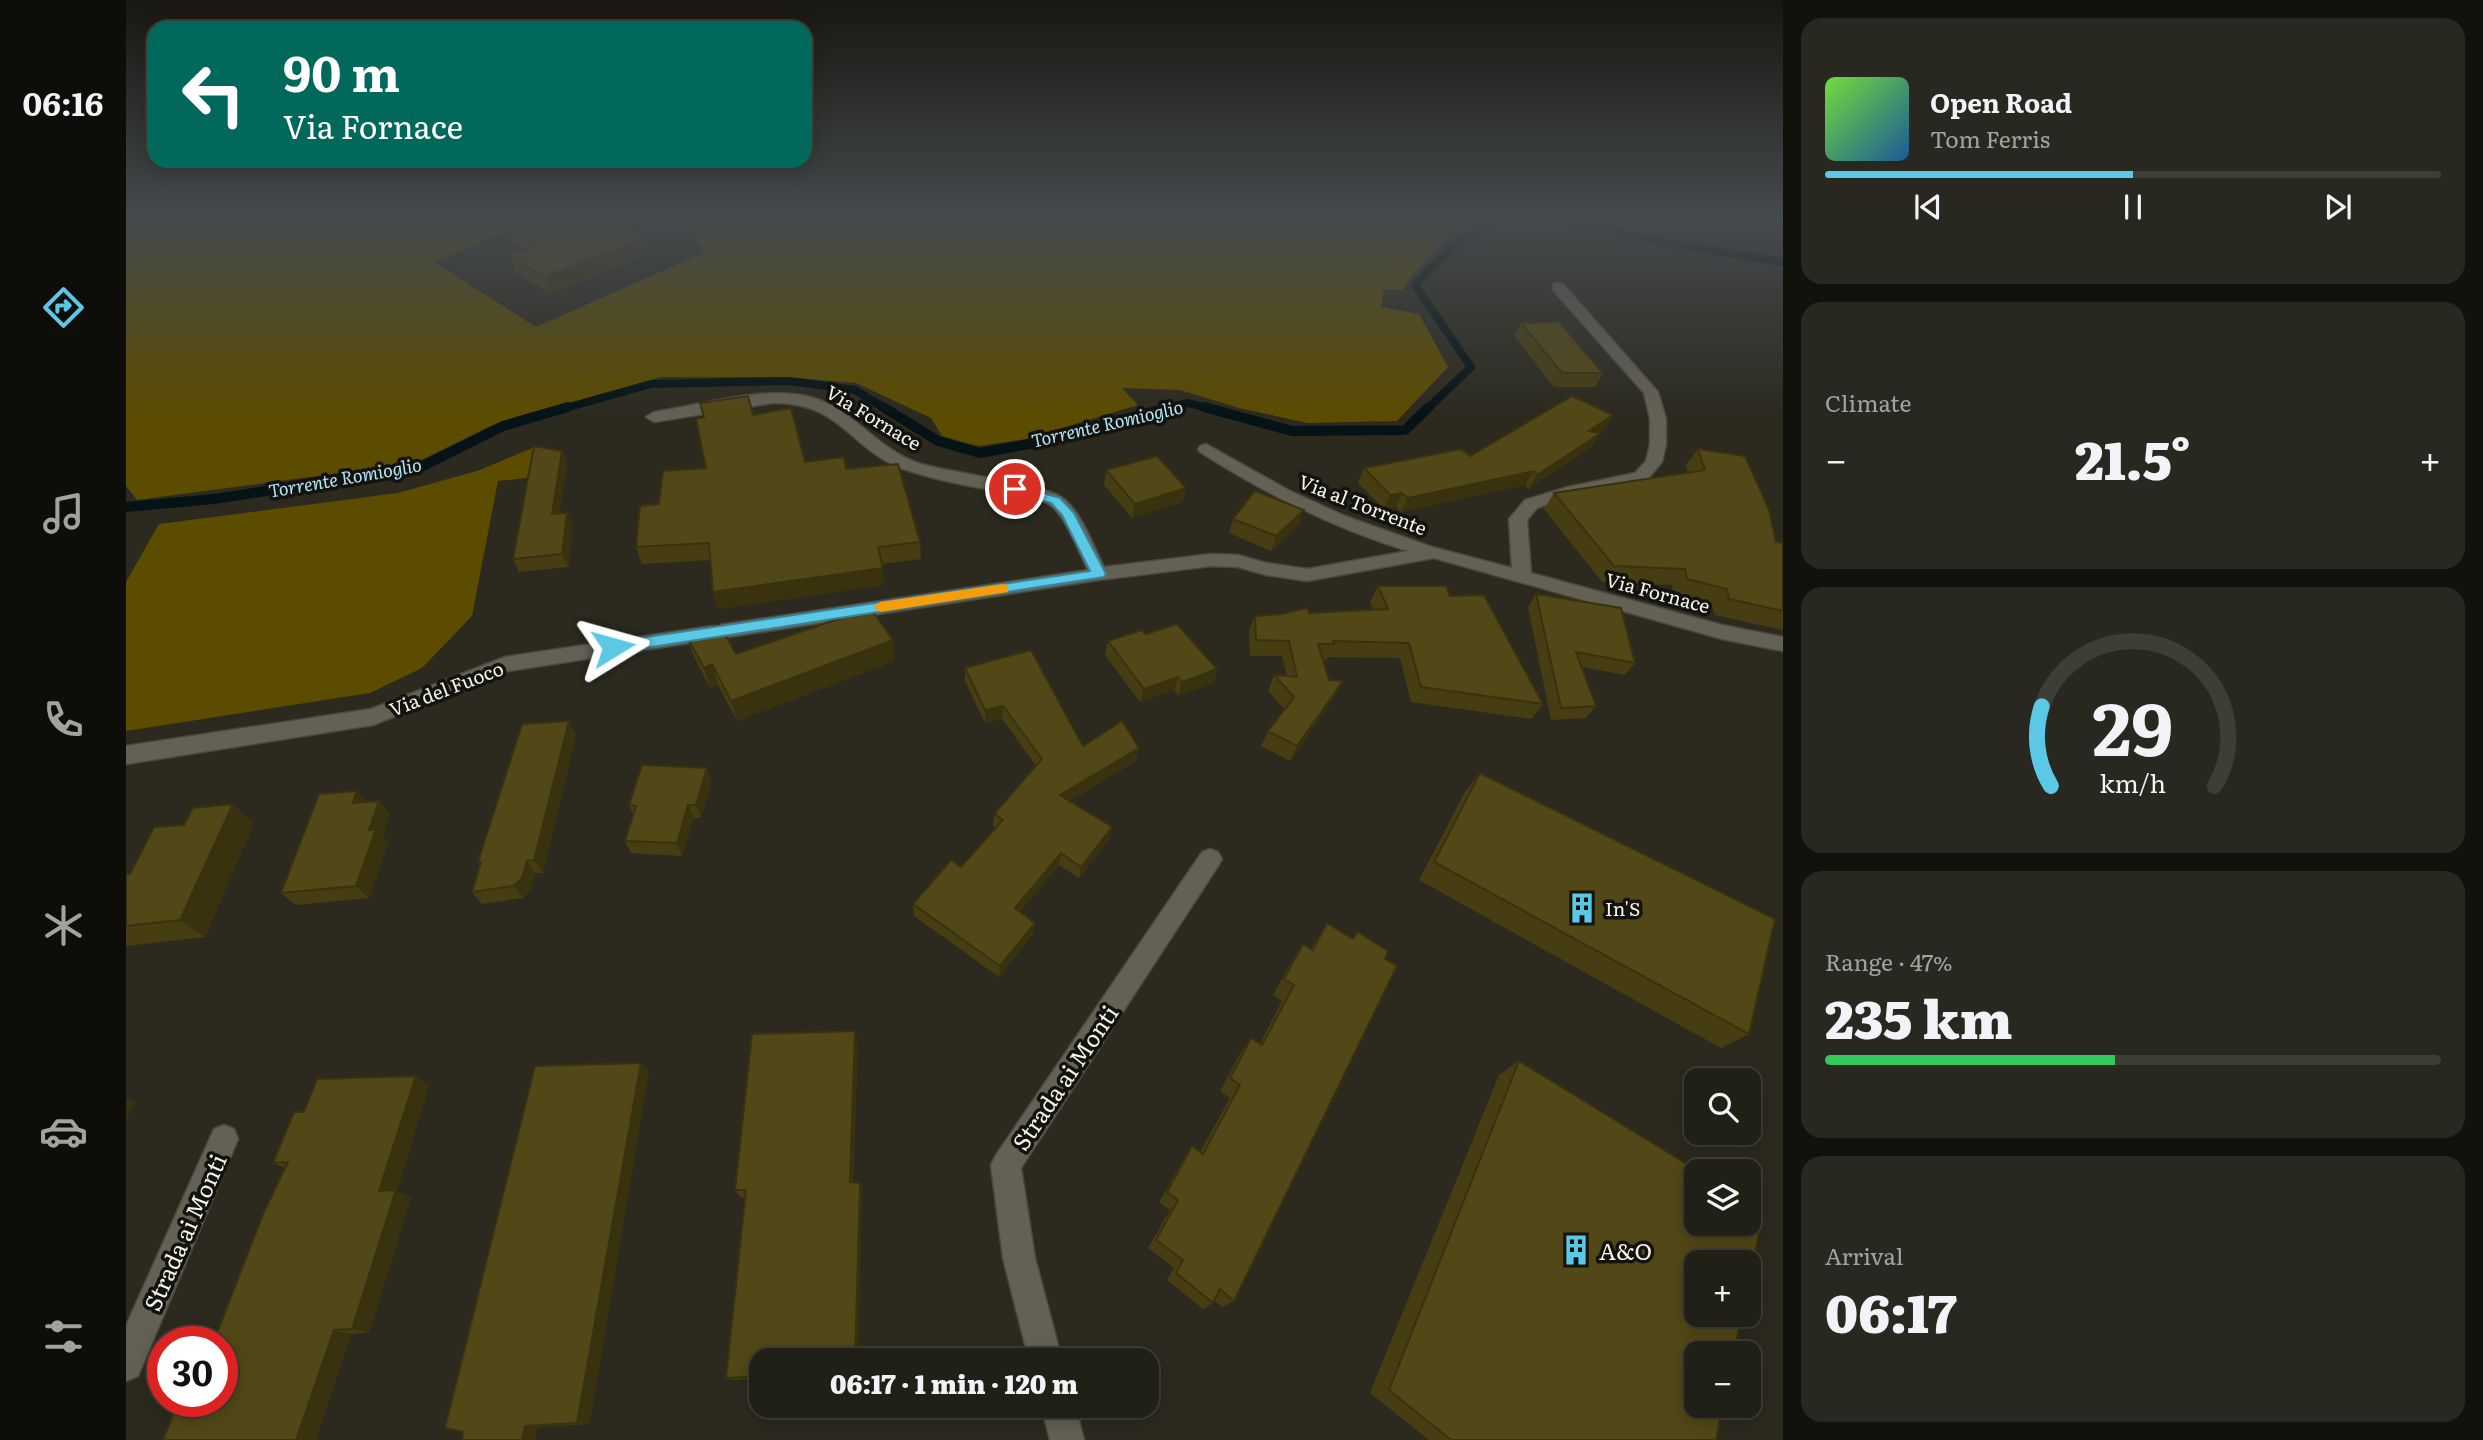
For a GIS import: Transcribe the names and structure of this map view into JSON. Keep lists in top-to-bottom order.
{
  "streets": {
    "street": [
      "Via Fornace",
      "Via al Torrente",
      "Via del Fuoco",
      "Strada ai Monti"
    ]
  },
  "crossings": [
    ["Via Fornace", "Via al Torrente"],
    ["Via Fornace", "Via del Fuoco"]
  ],
  "water": ["Torrente Romioglio"],
  "places": {
    "building": ["In'S", "A&O"]
  },
  "page": {
    "tabs": "06:16",
    "turn": ["90 m", "Via Fornace"],
    "song": ["Open Road", "Tom Ferris"],
    "tile": [
      "Climate",
      ["Range · 47%", "235 km"],
      ["Arrival", "06:17"]
    ],
    "heat": ["−", "21.5°", "+"],
    "map_buttons": ["+", "−"],
    "limit": "30",
    "trip": "06:17 · 1 min · 120 m",
    "gauge": ["29", "km/h"]
  }
}
